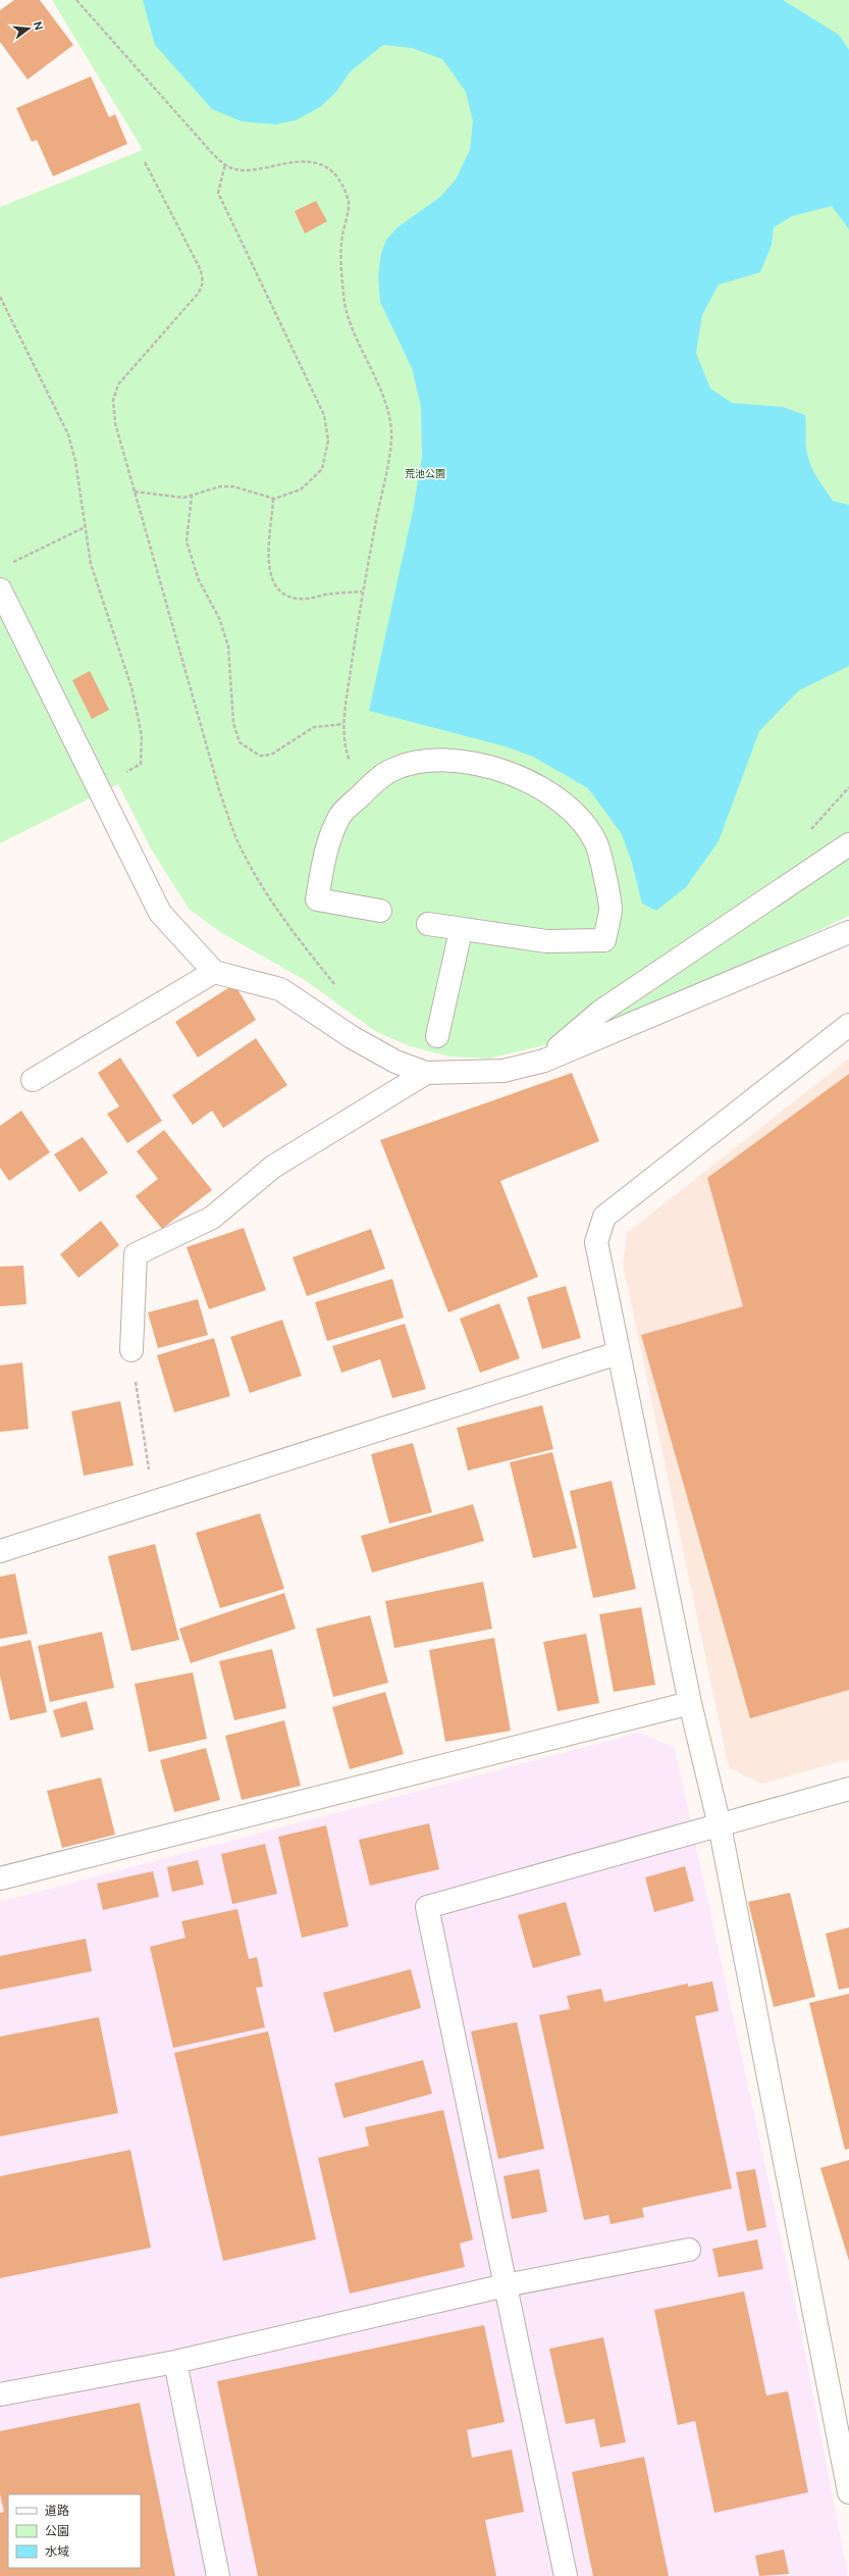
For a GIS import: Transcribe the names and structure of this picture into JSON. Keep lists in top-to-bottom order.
{
  "parks": ["荒池公園"],
  "legend": ["道路", "公園", "水域"],
  "north": "right"
}
